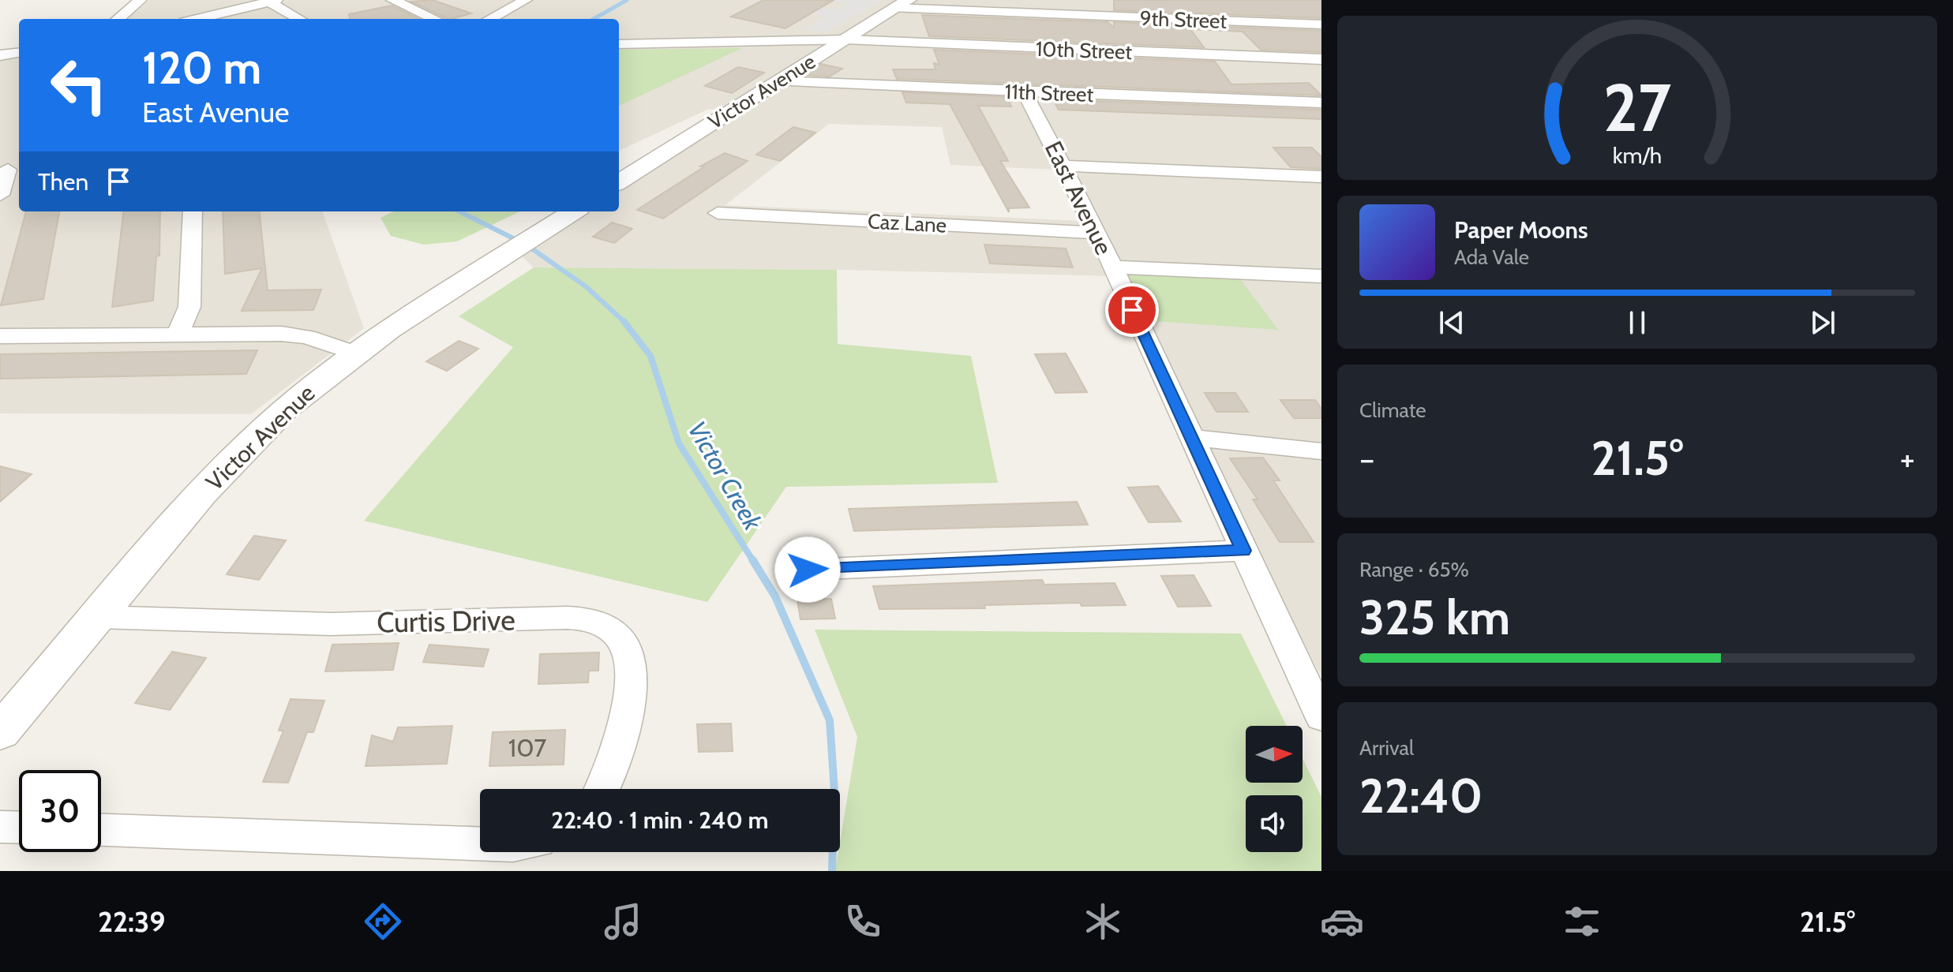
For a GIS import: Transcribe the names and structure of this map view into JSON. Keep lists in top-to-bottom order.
{
  "streets": {
    "street": [
      "9th Street",
      "10th Street",
      "Victor Avenue",
      "11th Street",
      "East Avenue",
      "Caz Lane",
      "Curtis Drive"
    ]
  },
  "crossings": [
    ["9th Street", "Victor Avenue"],
    ["10th Street", "Victor Avenue"],
    ["Victor Avenue", "11th Street"],
    ["Victor Avenue", "Curtis Drive"],
    ["11th Street", "East Avenue"],
    ["East Avenue", "Caz Lane"]
  ],
  "water": ["Victor Creek"],
  "house_numbers": ["107"],
  "north": "right",
  "page": {
    "turn": ["120 m", "East Avenue"],
    "then": "Then",
    "song": ["Paper Moons", "Ada Vale"],
    "tile": [
      "Climate",
      ["Range · 65%", "325 km"],
      ["Arrival", "22:40"]
    ],
    "heat": ["−", "21.5°", "+"],
    "limit": "30",
    "trip": "22:40 · 1 min · 240 m",
    "tabs": ["22:39", "21.5°"],
    "gauge": ["27", "km/h"]
  }
}
